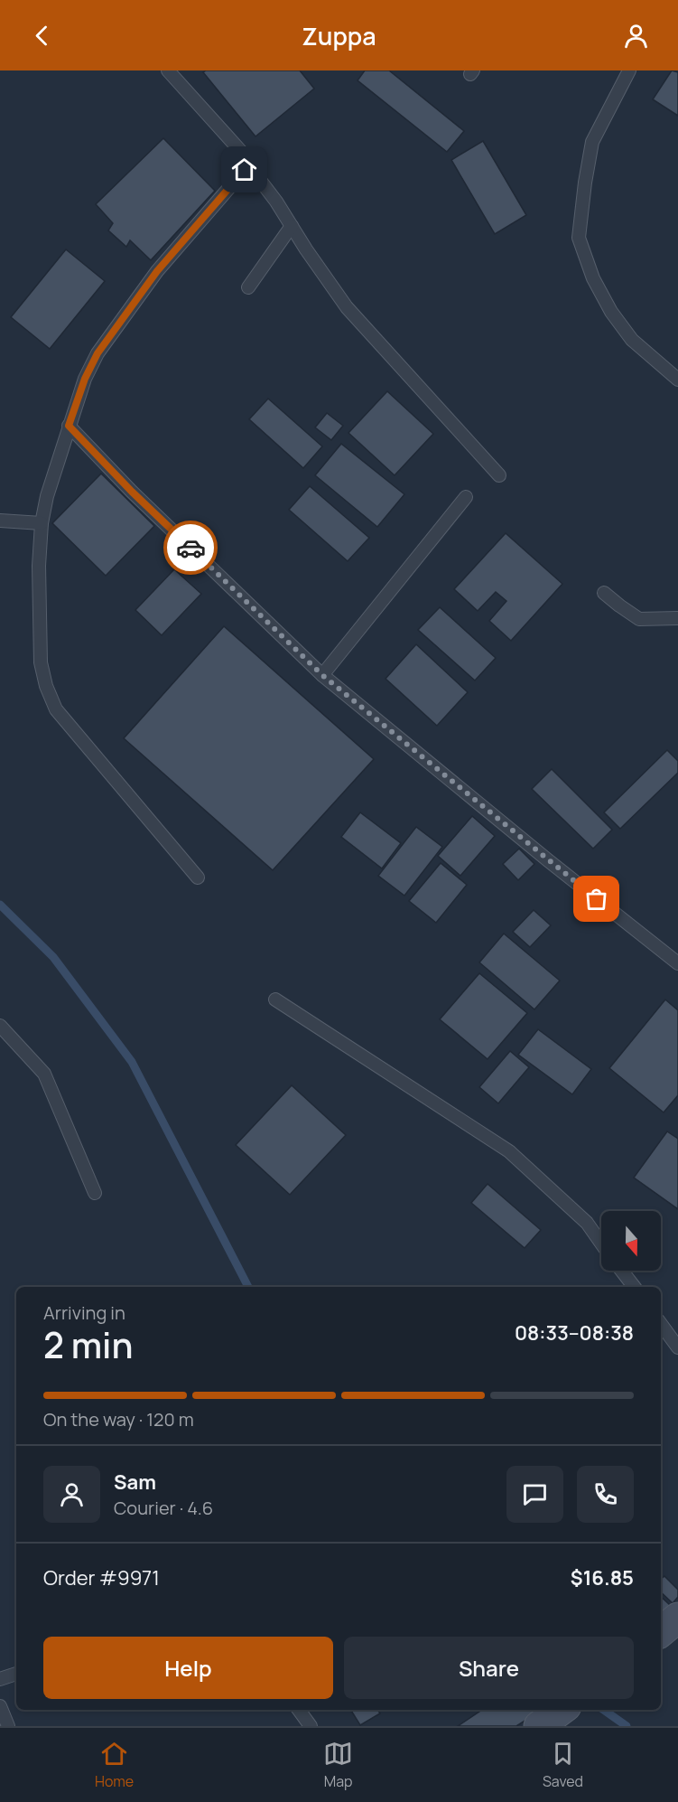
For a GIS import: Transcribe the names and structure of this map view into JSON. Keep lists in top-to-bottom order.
{
  "north": "bottom",
  "page": {
    "header": "Zuppa",
    "heading": ["2 min", "Arriving in", "08:33–08:38"],
    "panel": [
      "Sam",
      "Courier · 4.6",
      "Order #9971",
      "$16.85"
    ],
    "bar": "On the way · 120 m",
    "buttons": ["Help", "Share"],
    "tabs": ["Home", "Map", "Saved"]
  }
}
